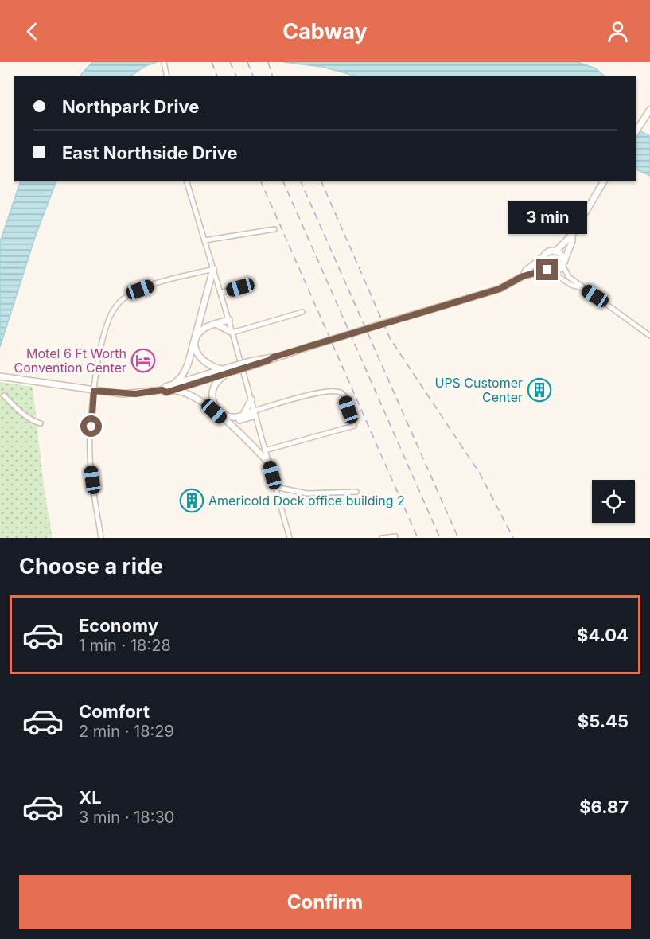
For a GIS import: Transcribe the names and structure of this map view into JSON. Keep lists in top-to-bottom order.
{
  "places": {
    "hotel": ["Motel 6 Ft Worth Convention Center"],
    "building": ["UPS Customer Center", "Americold Dock office building 2"]
  },
  "page": {
    "header": "Cabway",
    "banner": ["Northpark Drive", "East Northside Drive"],
    "bubble": "3 min",
    "heading": "Choose a ride",
    "list": [
      {
        "name": "Economy",
        "note": "1 min · 18:28",
        "value": "$4.04"
      },
      {
        "name": "Comfort",
        "note": "2 min · 18:29",
        "value": "$5.45"
      },
      {
        "name": "XL",
        "note": "3 min · 18:30",
        "value": "$6.87"
      }
    ],
    "buttons": "Confirm"
  }
}
